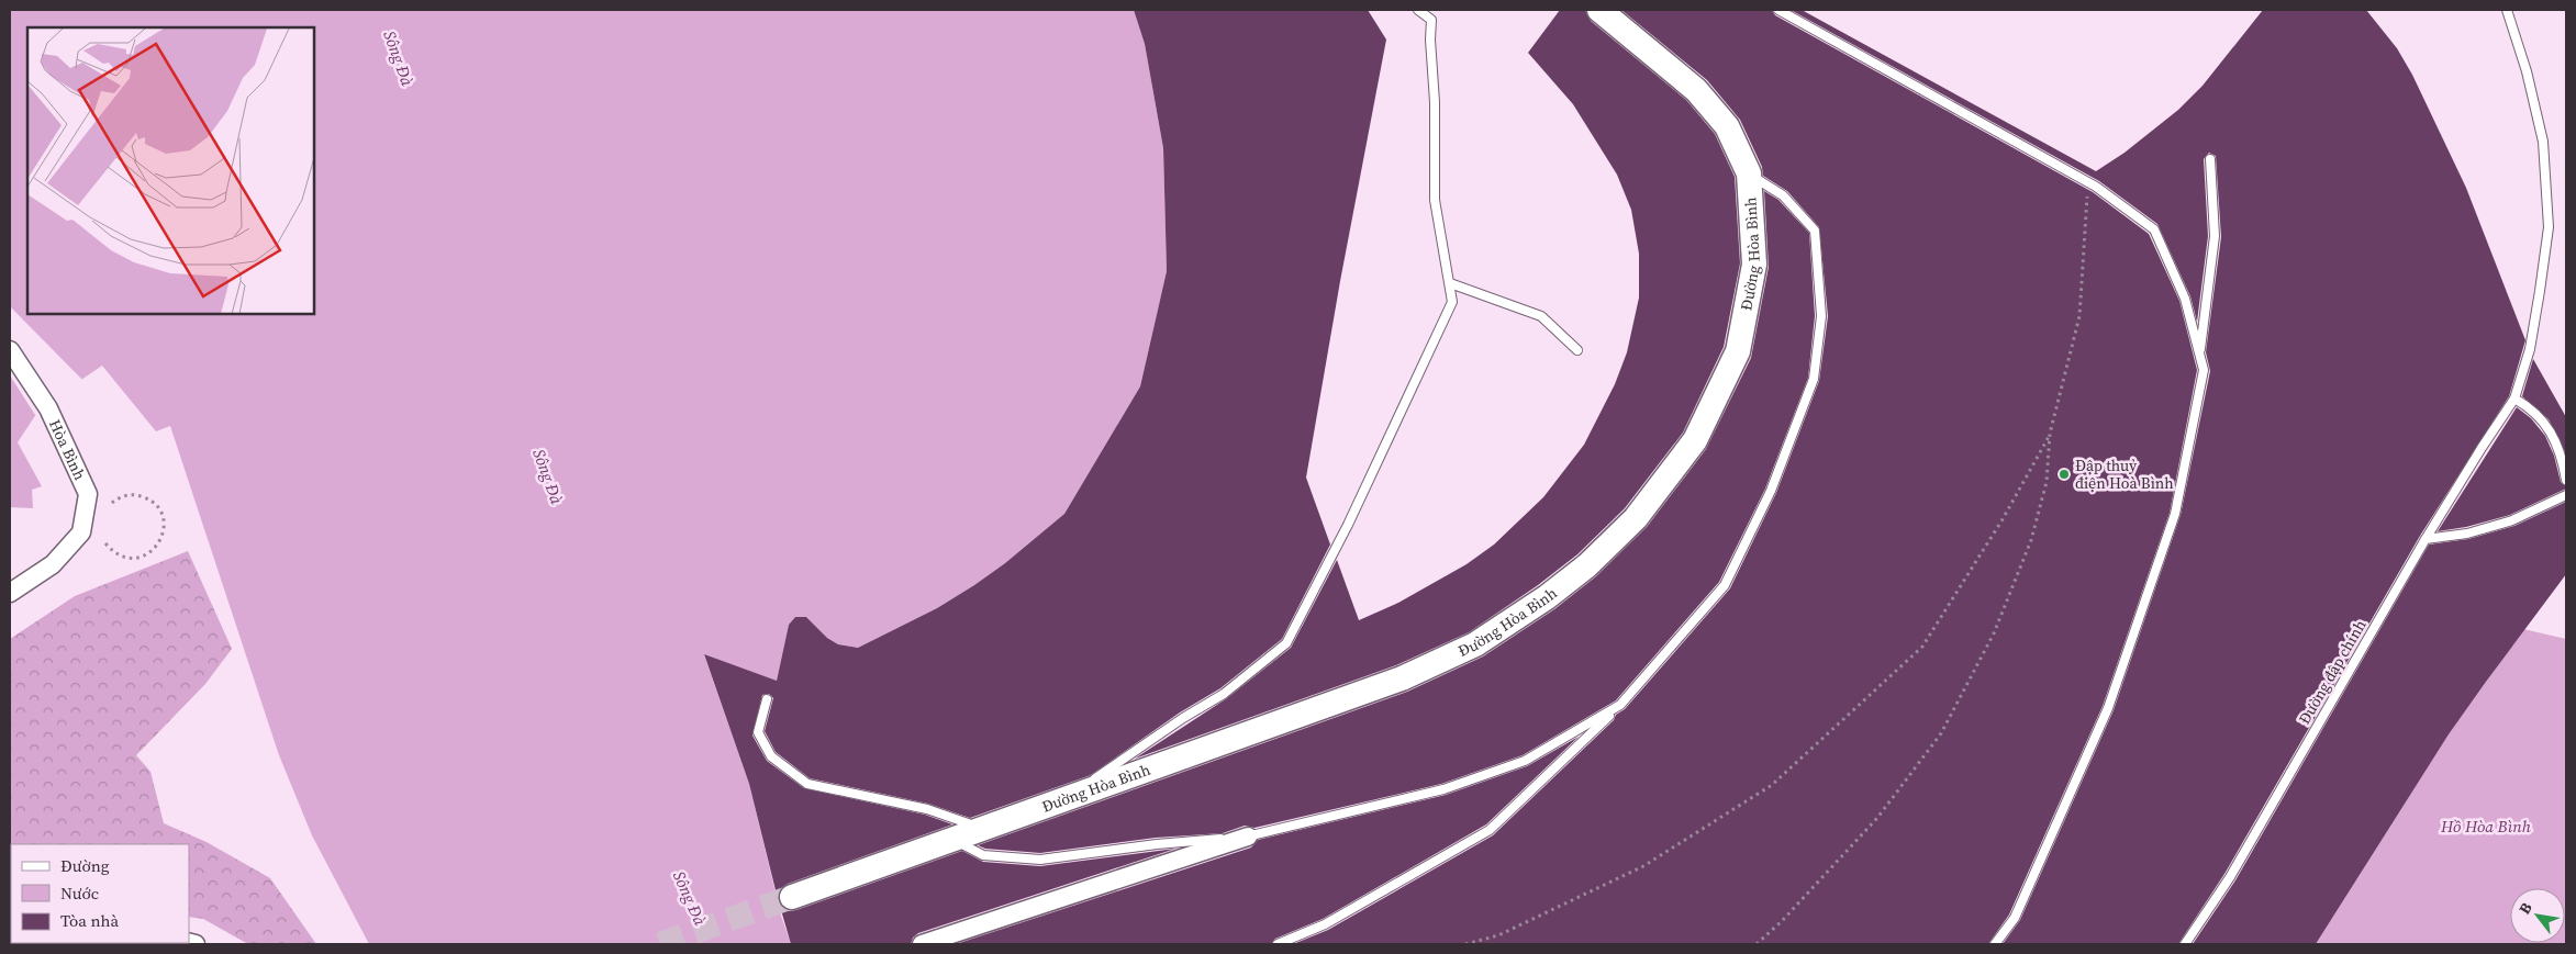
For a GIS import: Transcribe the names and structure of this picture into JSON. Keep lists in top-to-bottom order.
{
  "streets": {
    "main road": ["Đường Hòa Bình"],
    "street": ["Hòa Bình"],
    "lane": ["Đường đập chính"]
  },
  "water": ["Sông Đà", "Hồ Hòa Bình"],
  "places": ["Đập thuỷ điện Hoà Bình"],
  "legend": ["Đường", "Nước", "Tòa nhà"],
  "north": "top left"
}
